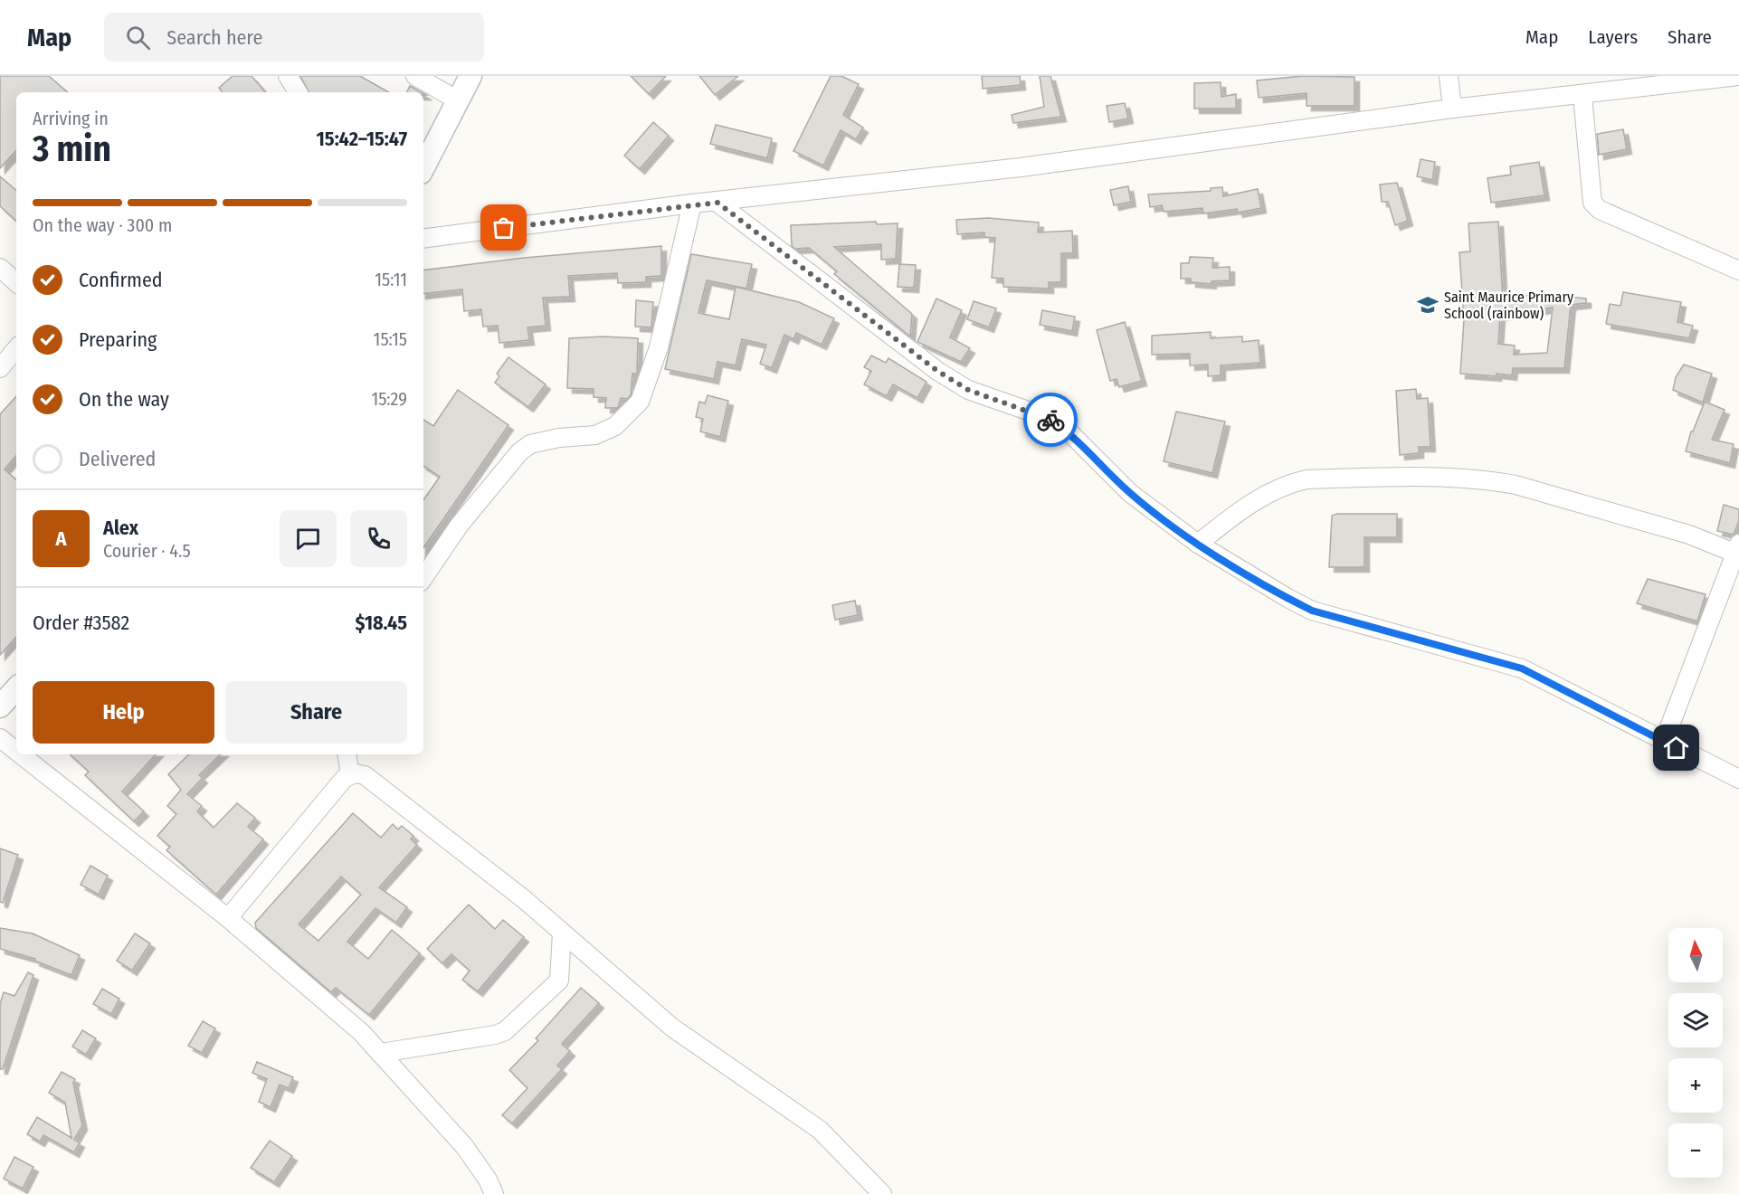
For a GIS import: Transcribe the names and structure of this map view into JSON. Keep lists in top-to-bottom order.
{
  "places": {
    "school or university": ["Saint Maurice Primary School (rainbow)"]
  },
  "north": "top",
  "page": {
    "header": "Map",
    "search": "Search here",
    "nav": ["Map", "Layers", "Share"],
    "heading": ["3 min", "Arriving in", "15:42–15:47"],
    "panel": [
      "Alex",
      "Courier · 4.5",
      "Order #3582",
      "$18.45"
    ],
    "bar": "On the way · 300 m",
    "list": [
      ["Confirmed", "15:11"],
      ["Preparing", "15:15"],
      ["On the way", "15:29"],
      "Delivered"
    ],
    "round": "A",
    "buttons": ["Help", "Share"],
    "map_buttons": ["+", "−"]
  }
}
